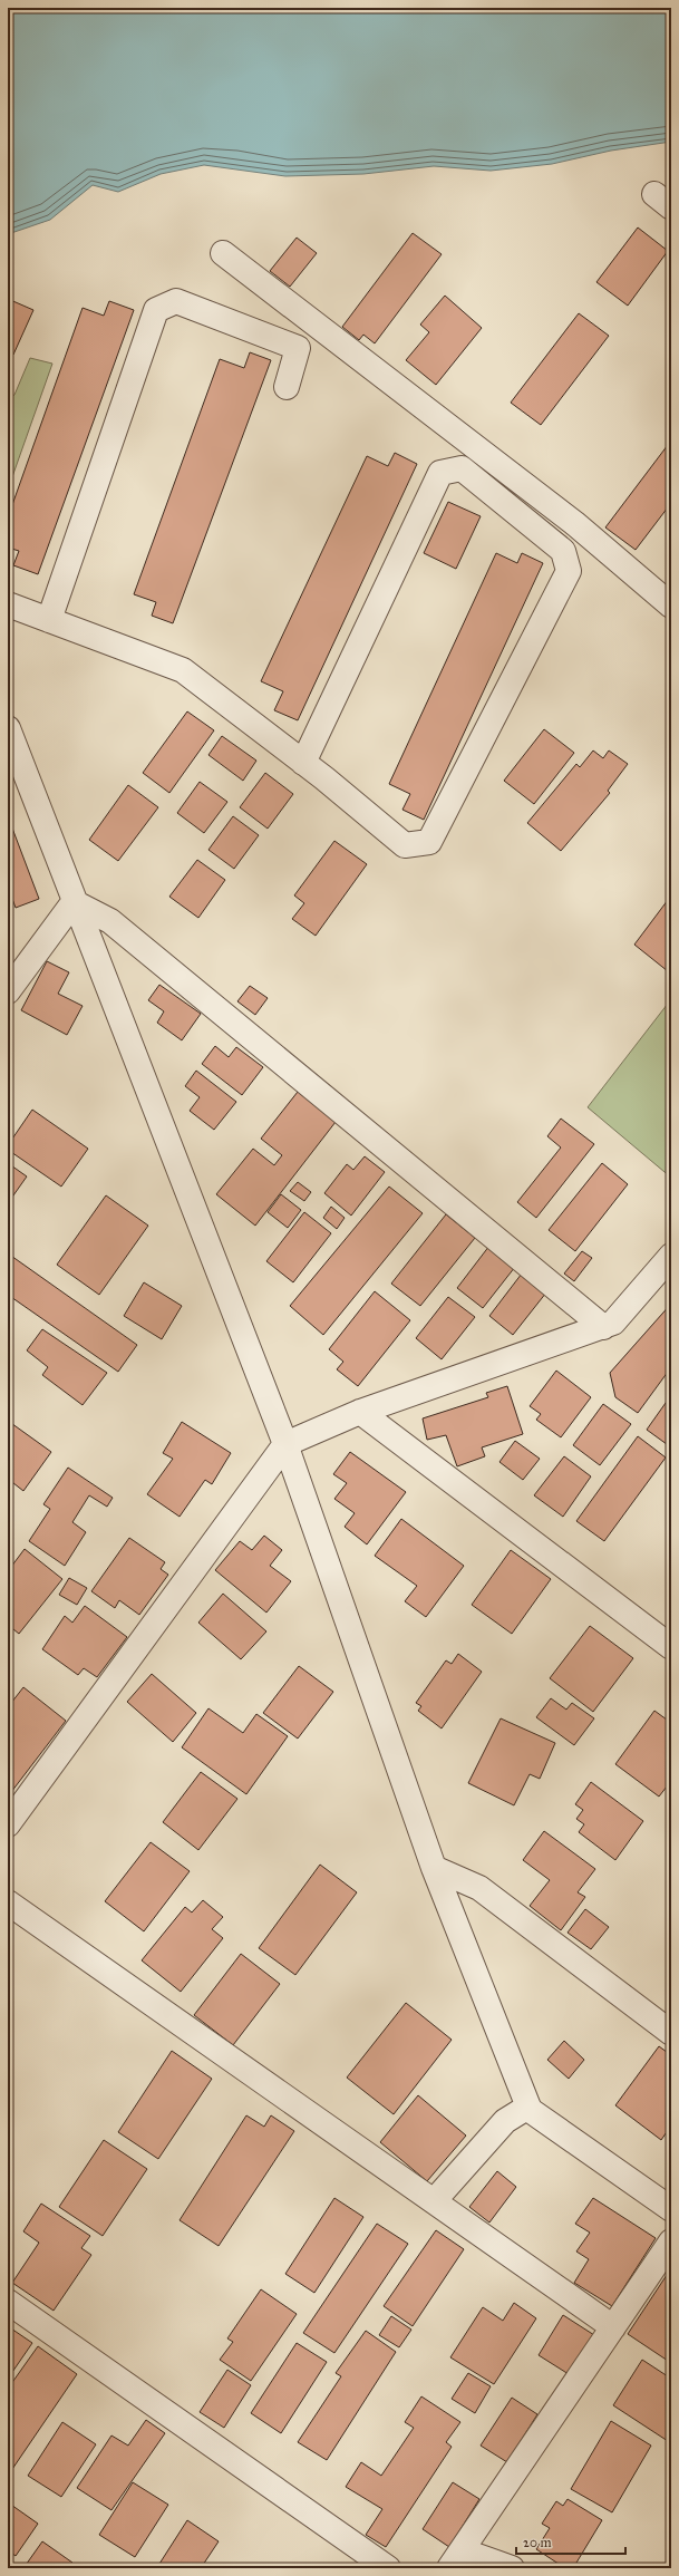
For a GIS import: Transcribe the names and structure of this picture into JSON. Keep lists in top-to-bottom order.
{
  "scale_bar": "20 m"
}
